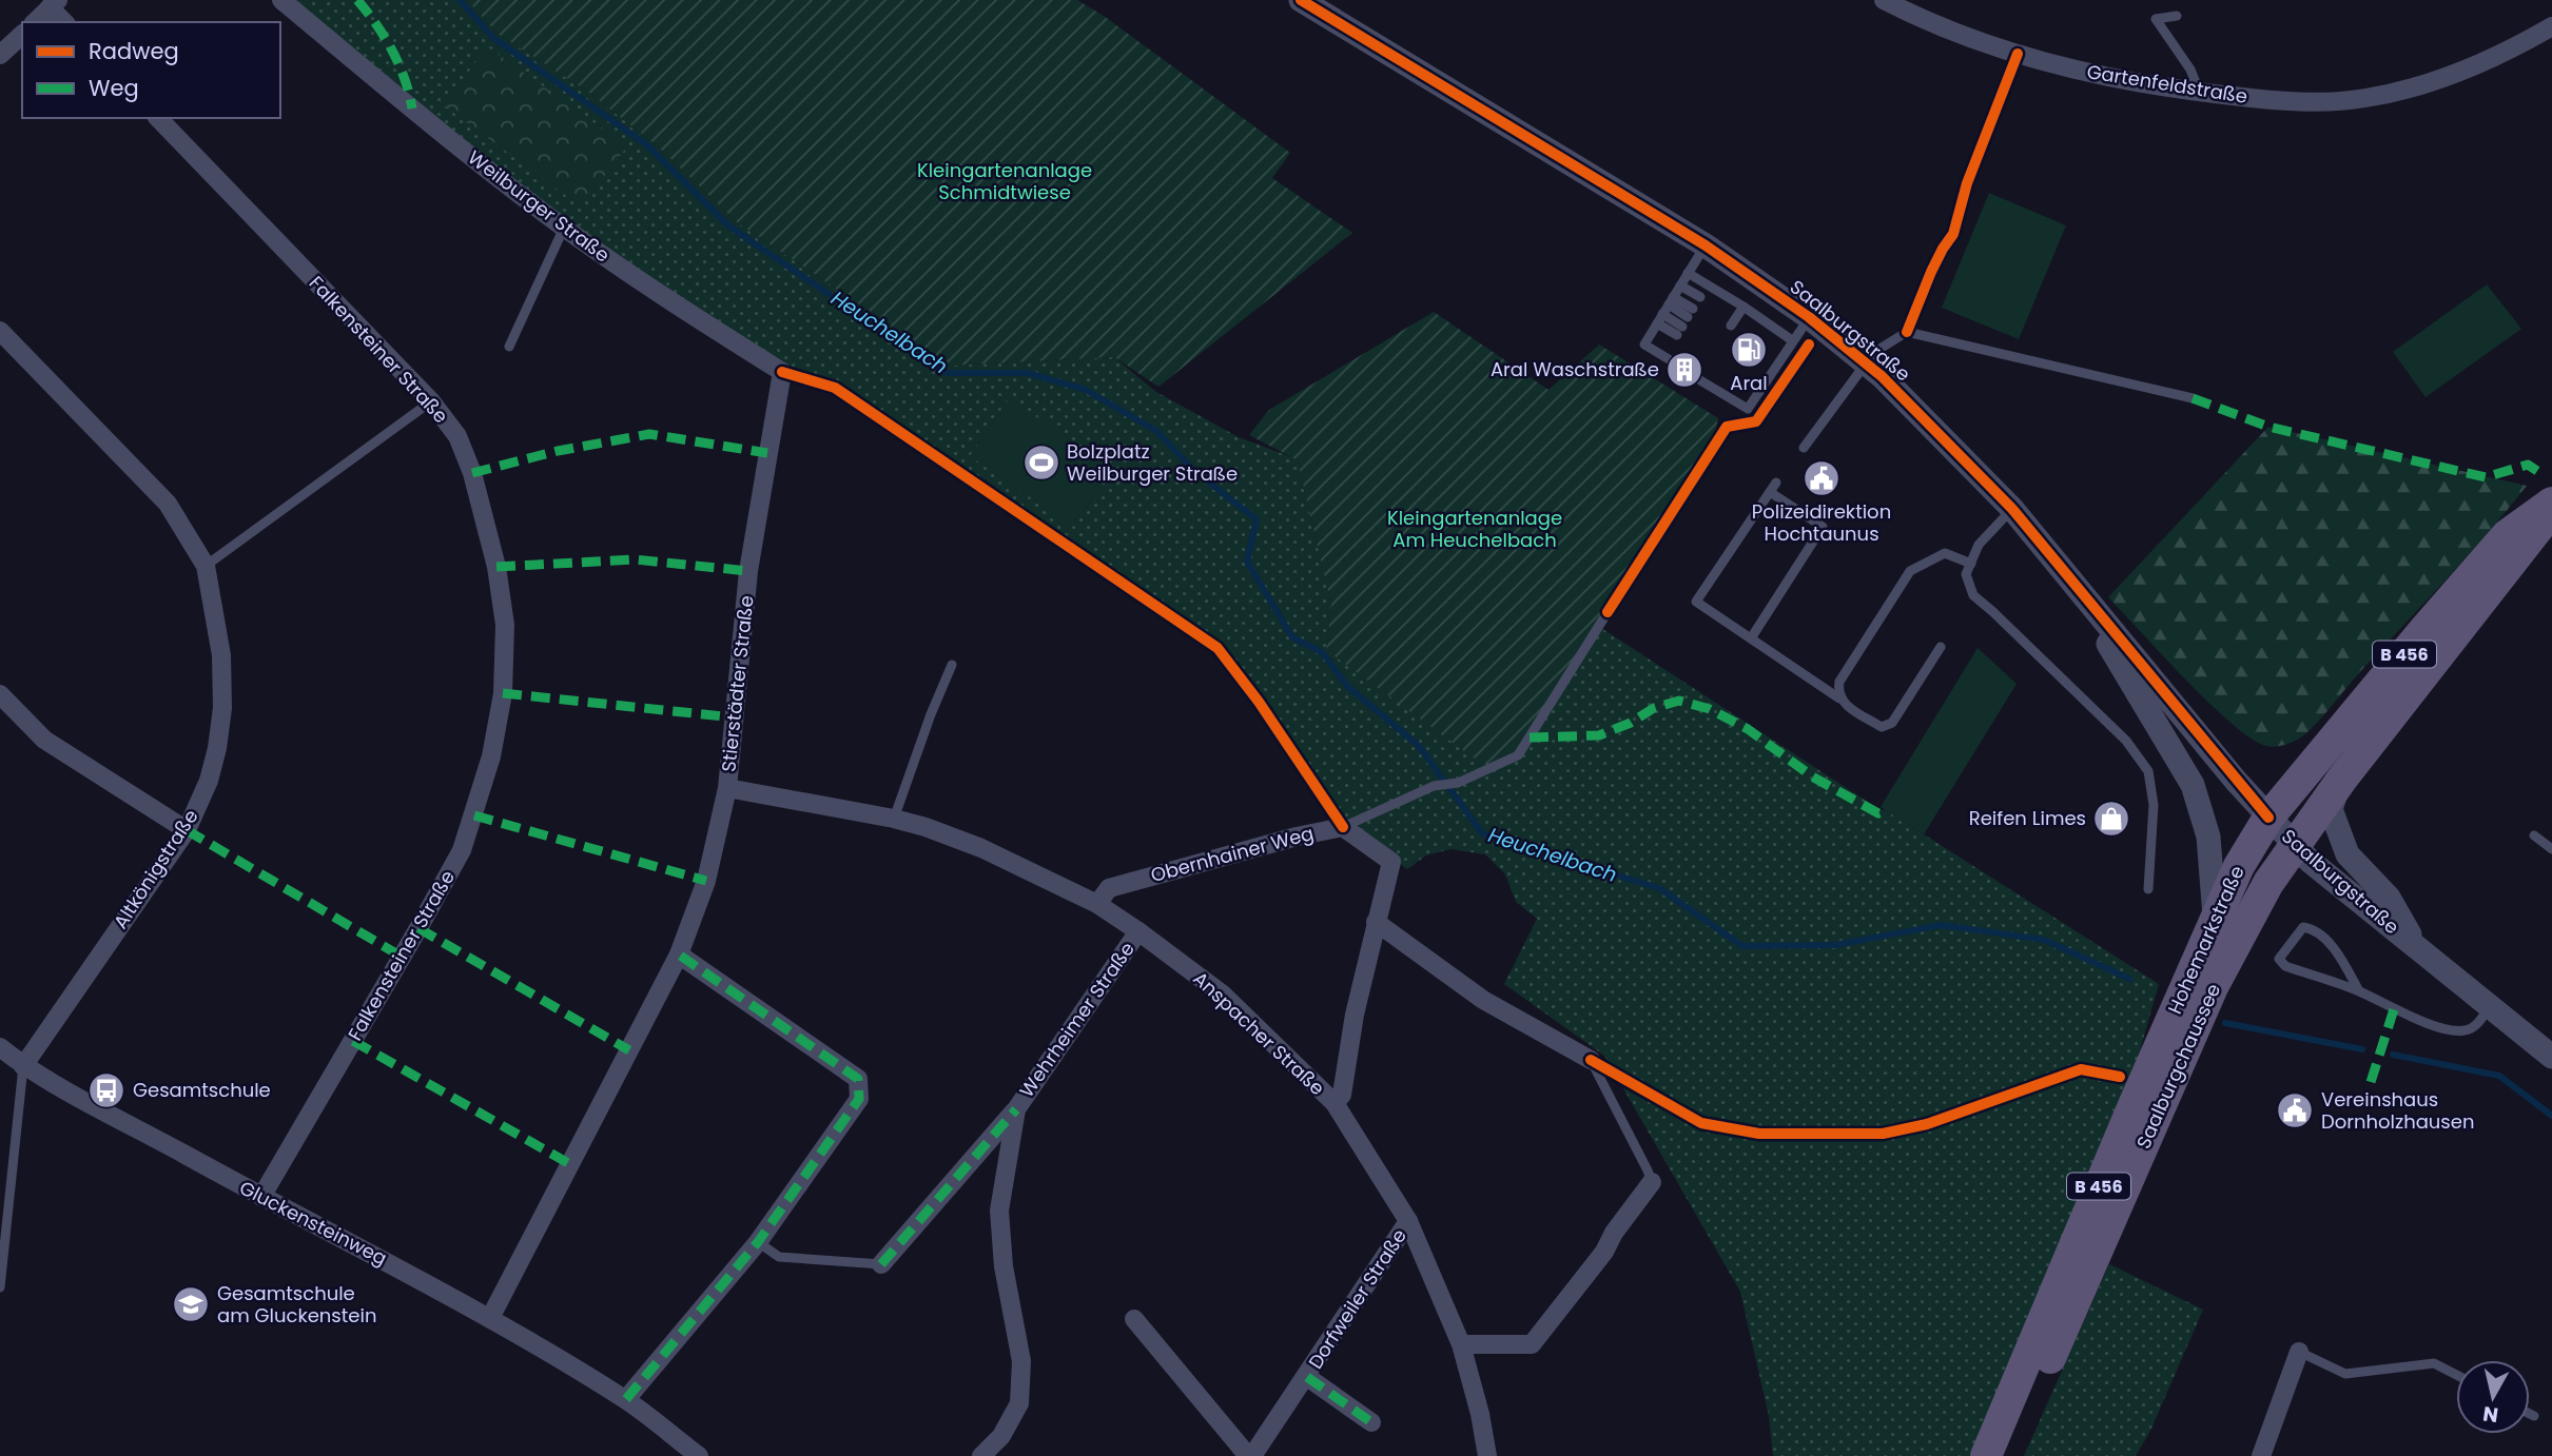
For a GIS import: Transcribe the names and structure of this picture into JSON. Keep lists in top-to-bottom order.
{
  "streets": {
    "main road": ["B 456", "Hohemarkstraße", "Saalburgchaussee"],
    "street": [
      "Gartenfeldstraße",
      "Weilburger Straße",
      "Saalburgstraße",
      "Falkensteiner Straße",
      "Stierstädter Straße",
      "Obernhainer Weg",
      "Altkönigstraße",
      "Wehrheimer Straße",
      "Anspacher Straße",
      "Gluckensteinweg",
      "Dorfweiler Straße"
    ]
  },
  "crossings": [
    ["Weilburger Straße", "Stierstädter Straße"],
    ["Saalburgstraße", "B 456"],
    ["Saalburgstraße", "Hohemarkstraße"],
    ["Saalburgstraße", "Saalburgchaussee"],
    ["Falkensteiner Straße", "Gluckensteinweg"],
    ["B 456", "Saalburgchaussee"],
    ["Stierstädter Straße", "Anspacher Straße"],
    ["Stierstädter Straße", "Gluckensteinweg"],
    ["Obernhainer Weg", "Anspacher Straße"],
    ["Altkönigstraße", "Gluckensteinweg"],
    ["Wehrheimer Straße", "Anspacher Straße"],
    ["Anspacher Straße", "Dorfweiler Straße"]
  ],
  "water": ["Heuchelbach"],
  "parks": ["Kleingartenanlage Schmidtwiese", "Kleingartenanlage Am Heuchelbach"],
  "places": {
    "fuel station": ["Aral"],
    "building": ["Aral Waschstraße"],
    "sports": ["Bolzplatz Weilburger Straße"],
    "public building": ["Polizeidirektion Hochtaunus", "Vereinshaus Dornholzhausen"],
    "shop": ["Reifen Limes"],
    "bus stop": ["Gesamtschule"],
    "school or university": ["Gesamtschule am Gluckenstein"]
  },
  "legend": ["Radweg", "Weg"],
  "north": "bottom"
}
